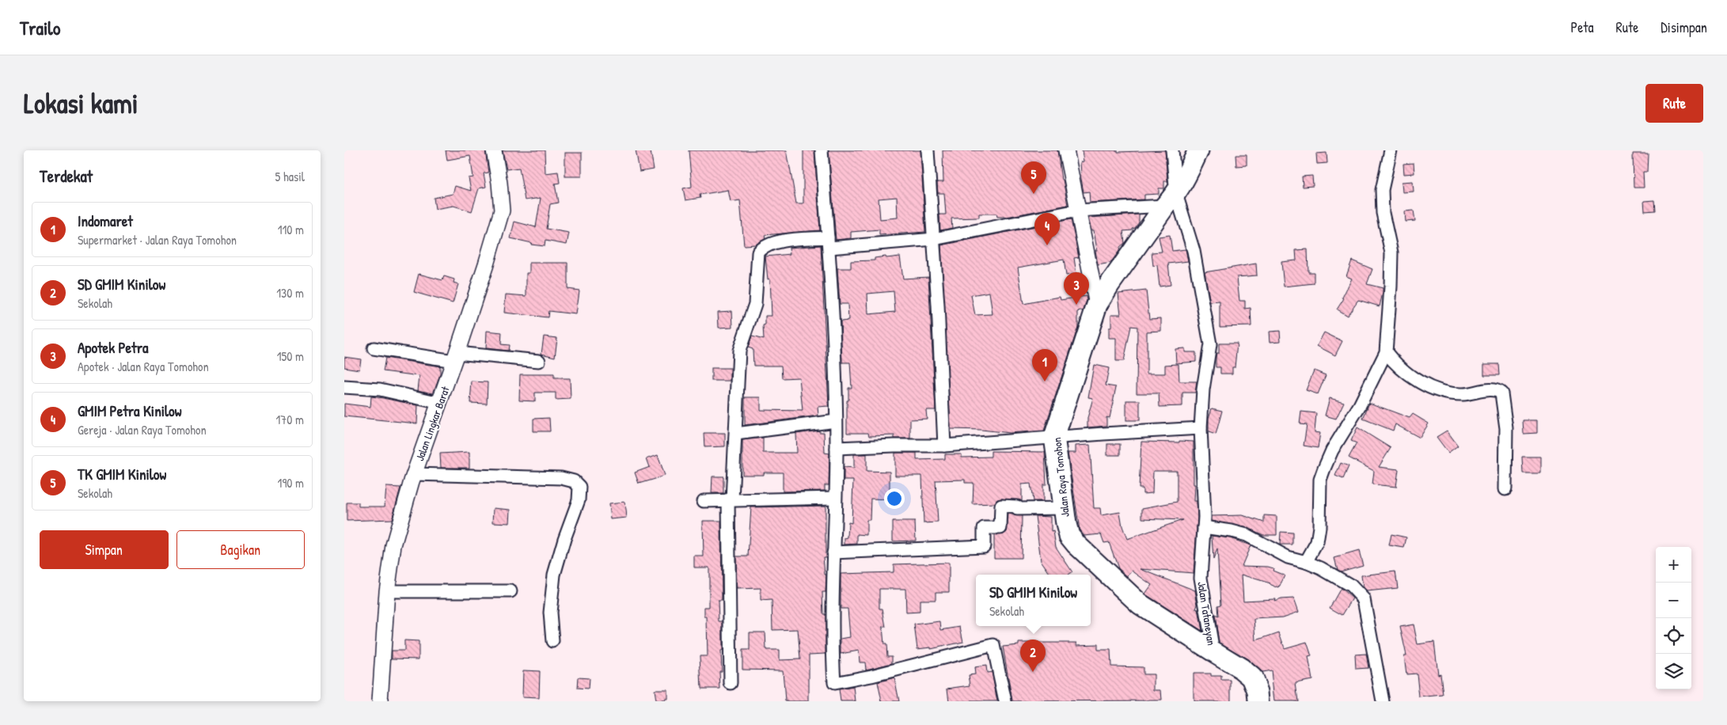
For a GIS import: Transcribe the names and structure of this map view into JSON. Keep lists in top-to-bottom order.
{
  "streets": {
    "highway": ["Jalan Raya Tomohon"],
    "street": ["Jalan Lingkar Barat", "Jalan Tataneyan"]
  },
  "crossings": [
    ["Jalan Raya Tomohon", "Jalan Tataneyan"]
  ],
  "page": {
    "header": "Trailo",
    "nav": ["Peta", "Rute", "Disimpan"],
    "buttons": [
      "Rute",
      ["Simpan", "Bagikan"]
    ],
    "title": "Lokasi kami",
    "heading": ["Terdekat", "5 hasil"],
    "pins": [
      "5",
      "4",
      "3",
      "1",
      "2"
    ],
    "list": [
      {
        "mark": "1",
        "name": "Indomaret",
        "note": "Supermarket · Jalan Raya Tomohon",
        "value": "110 m"
      },
      {
        "mark": "2",
        "name": "SD GMIM Kinilow",
        "note": "Sekolah",
        "value": "130 m"
      },
      {
        "mark": "3",
        "name": "Apotek Petra",
        "note": "Apotek · Jalan Raya Tomohon",
        "value": "150 m"
      },
      {
        "mark": "4",
        "name": "GMIM Petra Kinilow",
        "note": "Gereja · Jalan Raya Tomohon",
        "value": "170 m"
      },
      {
        "mark": "5",
        "name": "TK GMIM Kinilow",
        "note": "Sekolah",
        "value": "190 m"
      }
    ],
    "map_buttons": ["+", "−"],
    "popup": ["SD GMIM Kinilow", "Sekolah"]
  }
}
